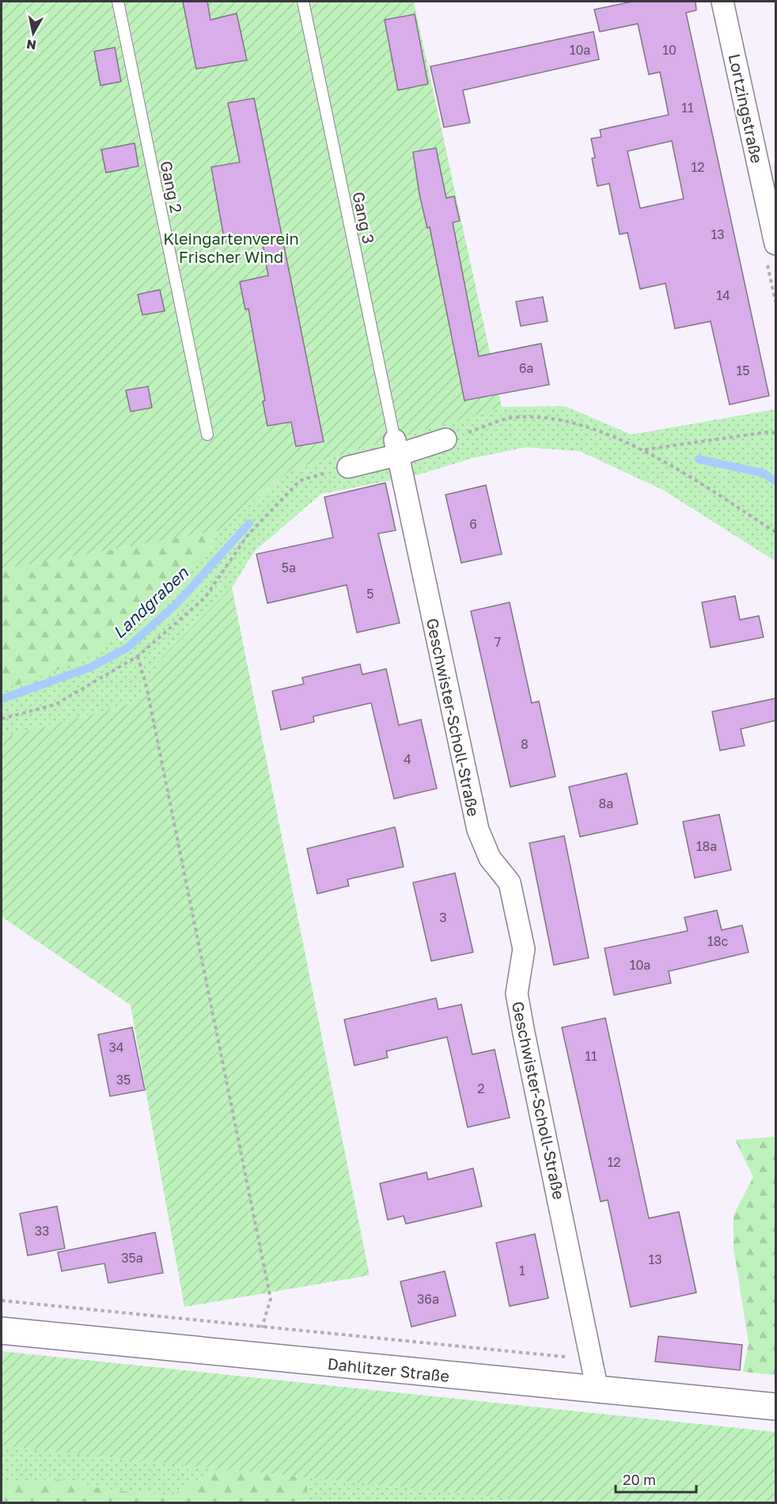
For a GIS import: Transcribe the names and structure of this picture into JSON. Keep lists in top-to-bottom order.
{
  "streets": {
    "street": ["Lortzingstraße", "Geschwister-Scholl-Straße", "Dahlitzer Straße"],
    "lane": ["Gang 2", "Gang 3"]
  },
  "crossings": [
    ["Gang 3", "Geschwister-Scholl-Straße"],
    ["Geschwister-Scholl-Straße", "Dahlitzer Straße"]
  ],
  "water": ["Landgraben"],
  "parks": ["Kleingartenverein Frischer Wind"],
  "house_numbers": [
    "10a",
    "10",
    "11",
    "12",
    "13",
    "14",
    "6a",
    "15",
    "6",
    "5a",
    "5",
    "7",
    "8",
    "4",
    "8a",
    "18a",
    "3",
    "18c",
    "10a",
    "34",
    "11",
    "35",
    "2",
    "12",
    "33",
    "35a",
    "13",
    "1",
    "36a"
  ],
  "scale_bar": "20 m",
  "north": "bottom"
}
